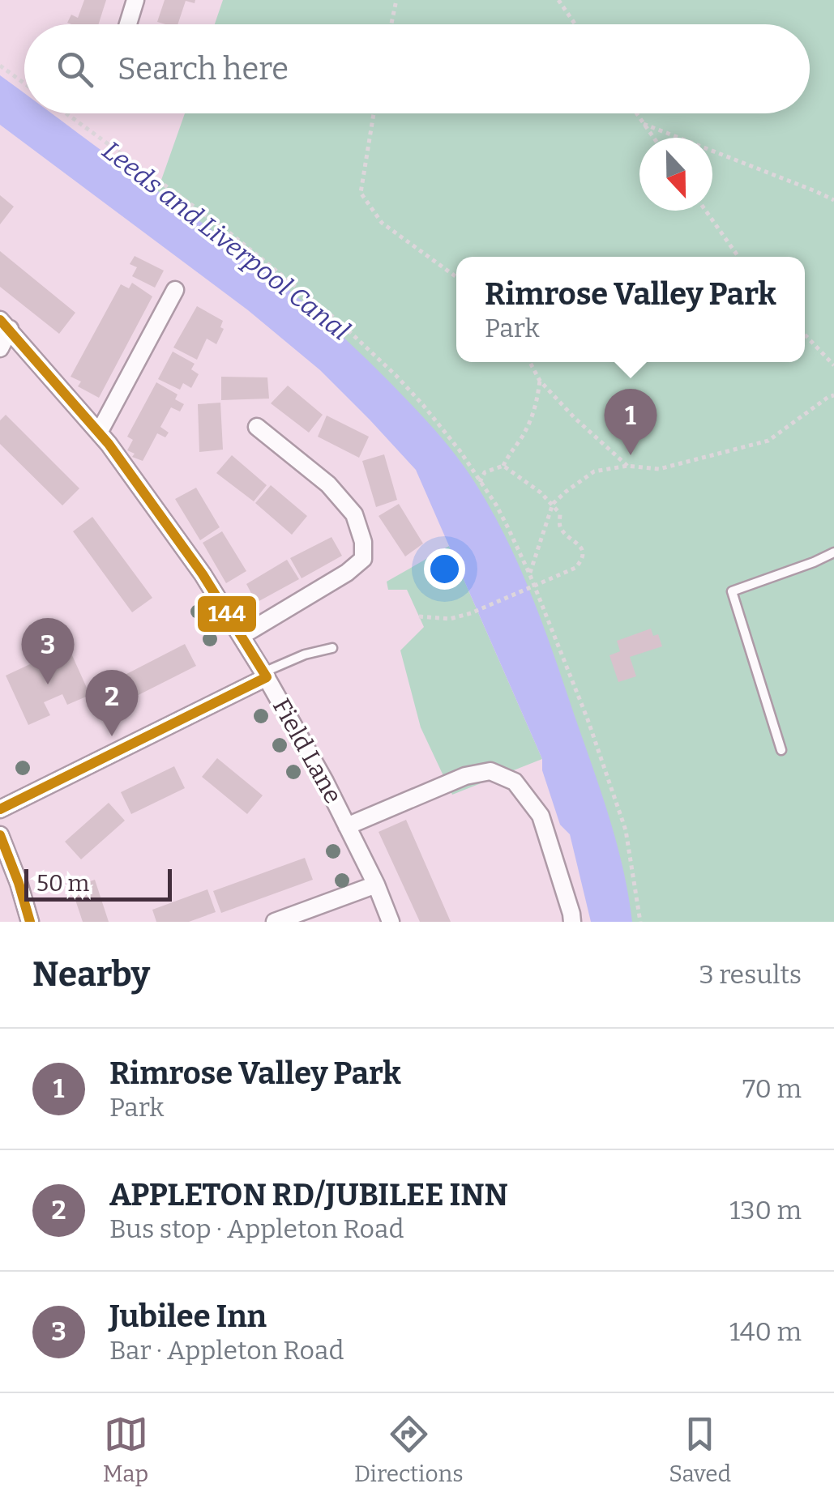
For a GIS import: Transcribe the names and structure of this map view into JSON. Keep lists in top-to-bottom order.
{
  "streets": {
    "street": ["Field Lane"]
  },
  "water": ["Leeds and Liverpool Canal"],
  "lines": ["transit line 144"],
  "scale_bar": "50 m",
  "north": "bottom",
  "page": {
    "search": "Search here",
    "popup": ["Rimrose Valley Park", "Park"],
    "pins": ["1", "3", "2"],
    "scale": "50 m",
    "heading": ["Nearby", "3 results"],
    "list": [
      {
        "mark": "1",
        "name": "Rimrose Valley Park",
        "note": "Park",
        "value": "70 m"
      },
      {
        "mark": "2",
        "name": "APPLETON RD/JUBILEE INN",
        "note": "Bus stop · Appleton Road",
        "value": "130 m"
      },
      {
        "mark": "3",
        "name": "Jubilee Inn",
        "note": "Bar · Appleton Road",
        "value": "140 m"
      }
    ],
    "nav": ["Map", "Directions", "Saved"]
  }
}
